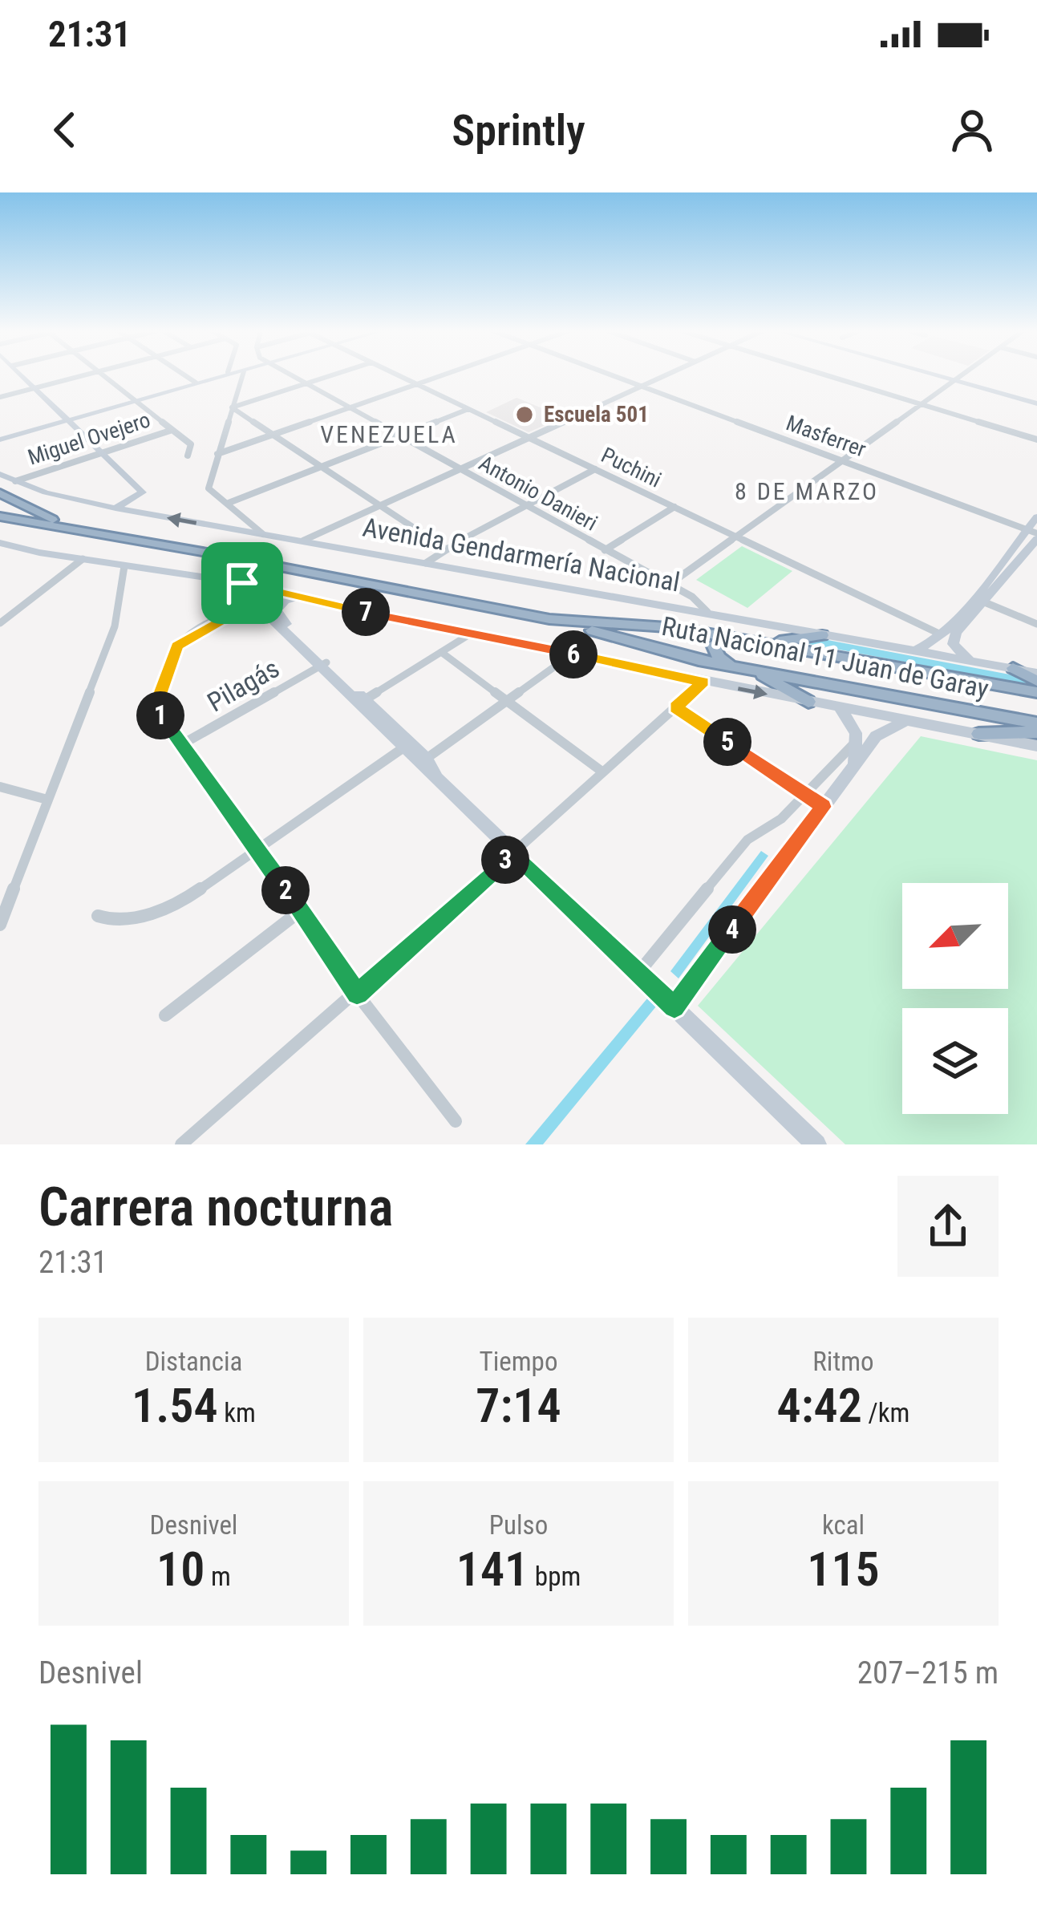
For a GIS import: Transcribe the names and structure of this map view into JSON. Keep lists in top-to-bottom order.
{
  "streets": {
    "highway": ["Ruta Nacional 11 Juan de Garay"],
    "main road": ["Avenida Gendarmería Nacional"],
    "street": [
      "Masferrer",
      "Miguel Ovejero",
      "Puchini",
      "Antonio Danieri",
      "Pilagás"
    ]
  },
  "crossings": [
    ["Miguel Ovejero", "Avenida Gendarmería Nacional"],
    ["Antonio Danieri", "Avenida Gendarmería Nacional"]
  ],
  "districts": ["VENEZUELA", "8 DE MARZO"],
  "places": ["Escuela 501"],
  "north": "bottom left",
  "page": {
    "status": "21:31",
    "header": "Sprintly",
    "pins": [
      "7",
      "6",
      "1",
      "5",
      "3",
      "2",
      "4"
    ],
    "heading": ["Carrera nocturna", "21:31"],
    "stats": [
      ["Distancia", "1.54 km"],
      ["Tiempo", "7:14"],
      ["Ritmo", "4:42 /km"],
      ["Desnivel", "10 m"],
      ["Pulso", "141 bpm"],
      ["kcal", "115"]
    ],
    "chart": ["Desnivel", "207–215 m"]
  }
}
